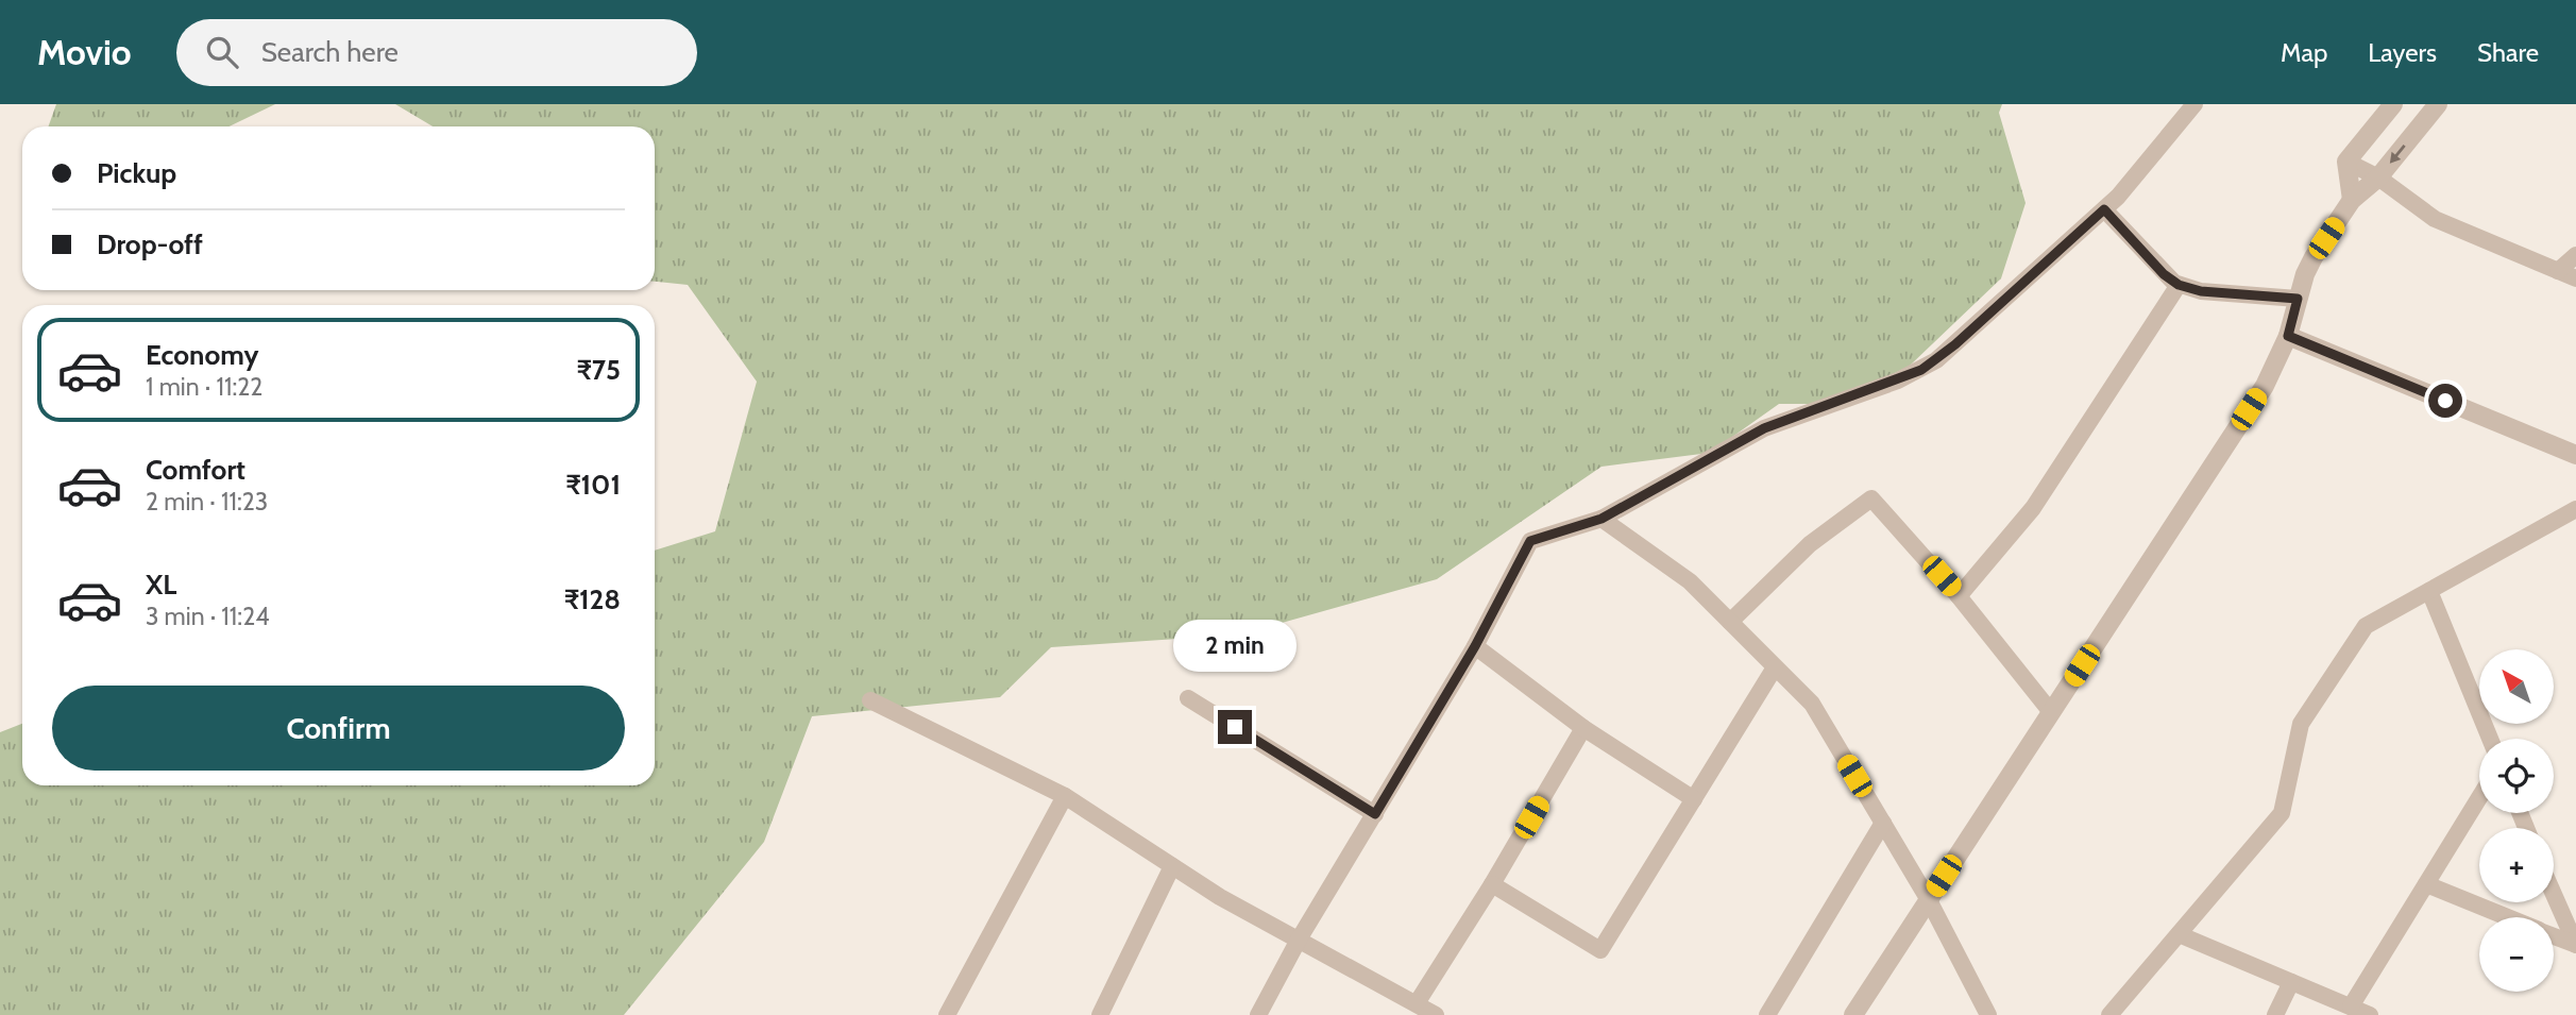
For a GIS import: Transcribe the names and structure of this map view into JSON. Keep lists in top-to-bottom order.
{
  "north": "top left",
  "page": {
    "header": "Movio",
    "search": "Search here",
    "nav": ["Map", "Layers", "Share"],
    "banner": ["Pickup", "Drop-off"],
    "list": [
      {
        "name": "Economy",
        "note": "1 min · 11:22",
        "value": "₹75"
      },
      {
        "name": "Comfort",
        "note": "2 min · 11:23",
        "value": "₹101"
      },
      {
        "name": "XL",
        "note": "3 min · 11:24",
        "value": "₹128"
      }
    ],
    "bubble": "2 min",
    "map_buttons": ["+", "−"],
    "buttons": "Confirm"
  }
}
